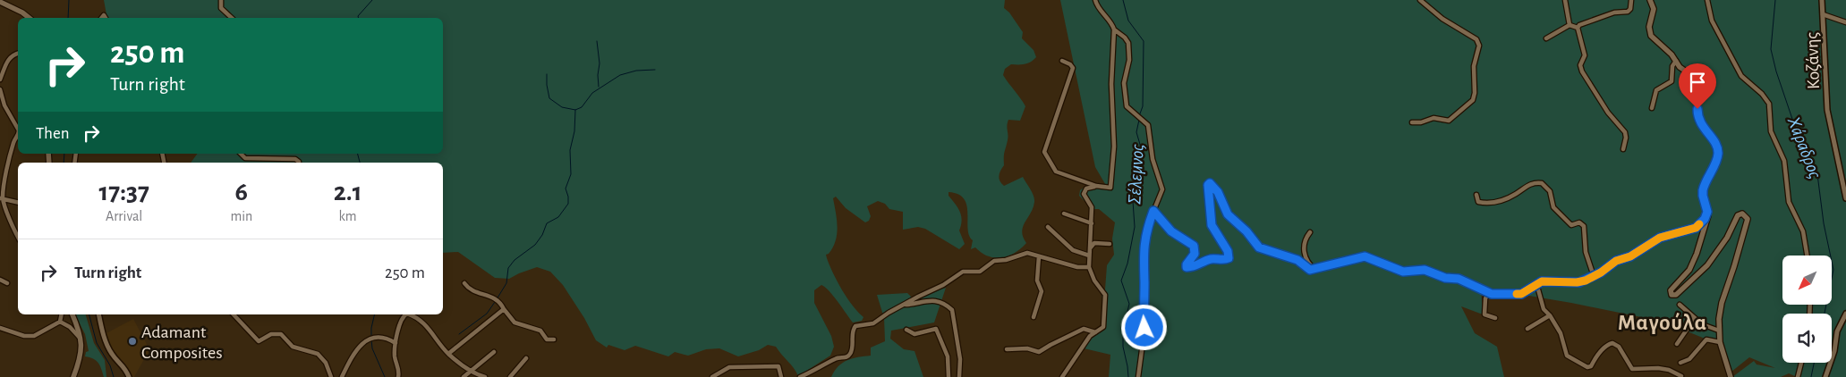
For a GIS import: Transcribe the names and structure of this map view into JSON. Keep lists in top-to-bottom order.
{
  "streets": {
    "street": ["Κοζάνης"]
  },
  "districts": ["Μαγούλα"],
  "water": ["Χάραδρος", "Σέλεμνος"],
  "places": ["Adamant Composites"],
  "north": "bottom left",
  "page": {
    "turn": ["250 m", "Turn right"],
    "then": "Then",
    "eta": [
      "17:37",
      "Arrival",
      "6",
      "min",
      "2.1",
      "km"
    ],
    "list": [
      {
        "name": "Turn right",
        "value": "250 m"
      }
    ]
  }
}
